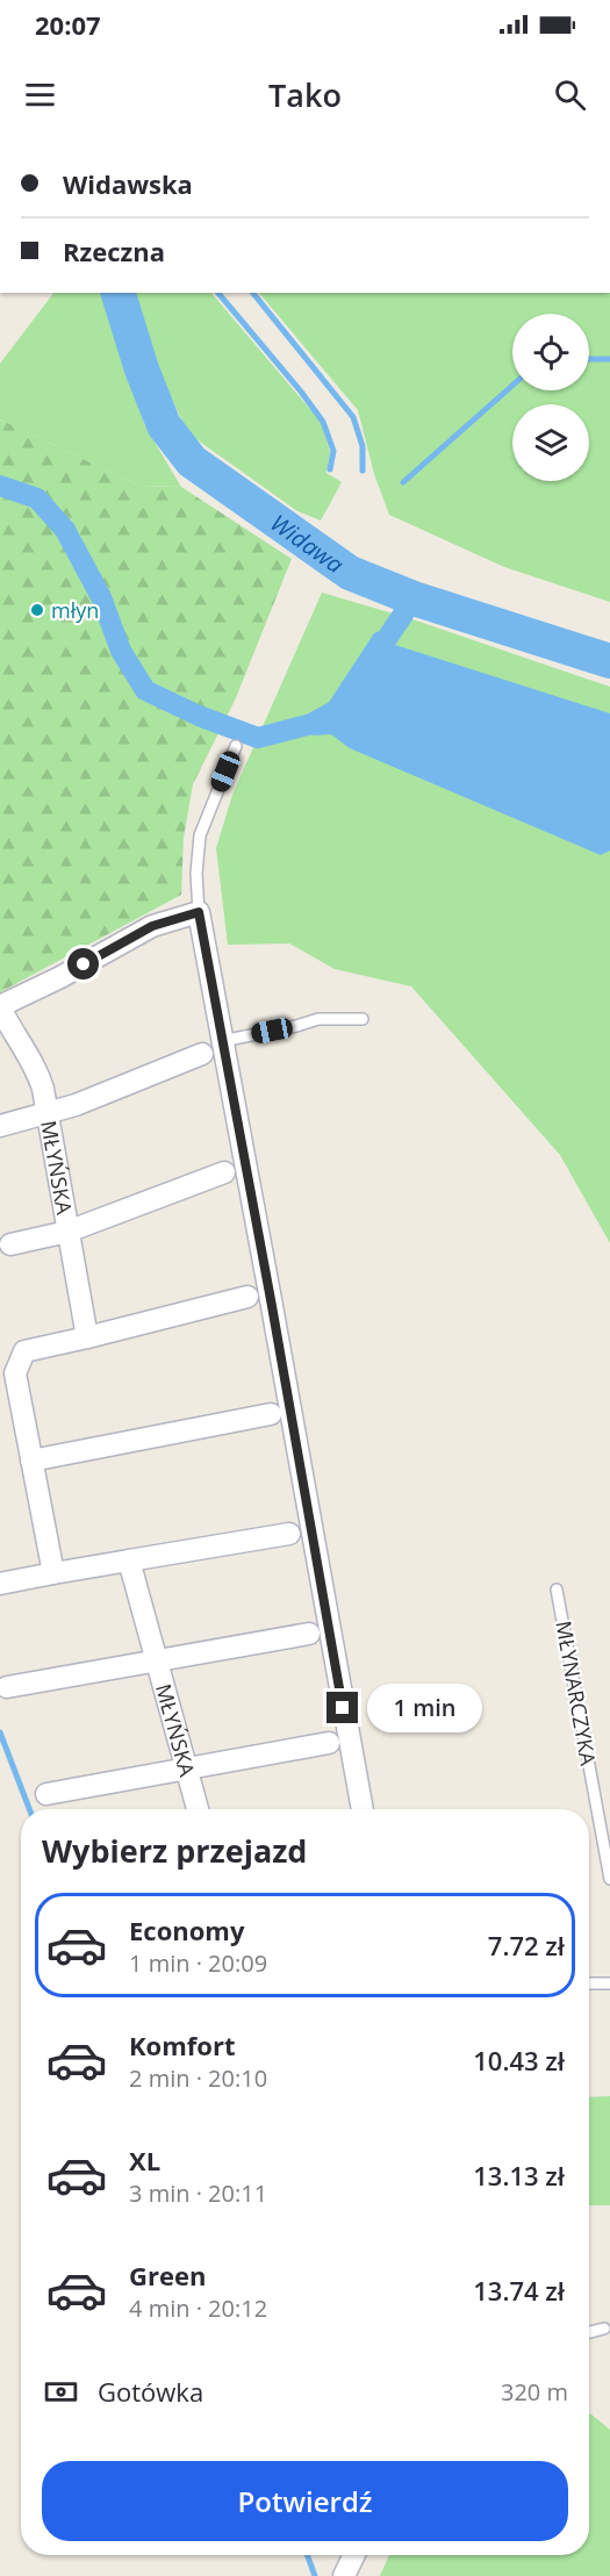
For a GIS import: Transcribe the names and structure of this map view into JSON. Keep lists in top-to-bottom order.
{
  "streets": {
    "street": ["MŁYŃSKA"],
    "lane": ["MŁYNARCZYKA"]
  },
  "water": ["Widawa"],
  "places": ["młyn"],
  "page": {
    "status": "20:07",
    "header": "Tako",
    "banner": ["Widawska", "Rzeczna"],
    "bubble": "1 min",
    "heading": "Wybierz przejazd",
    "list": [
      {
        "name": "Economy",
        "note": "1 min · 20:09",
        "value": "7.72 zł"
      },
      {
        "name": "Komfort",
        "note": "2 min · 20:10",
        "value": "10.43 zł"
      },
      {
        "name": "XL",
        "note": "3 min · 20:11",
        "value": "13.13 zł"
      },
      {
        "name": "Green",
        "note": "4 min · 20:12",
        "value": "13.74 zł"
      }
    ],
    "pay": ["Gotówka", "320 m"],
    "buttons": "Potwierdź"
  }
}
